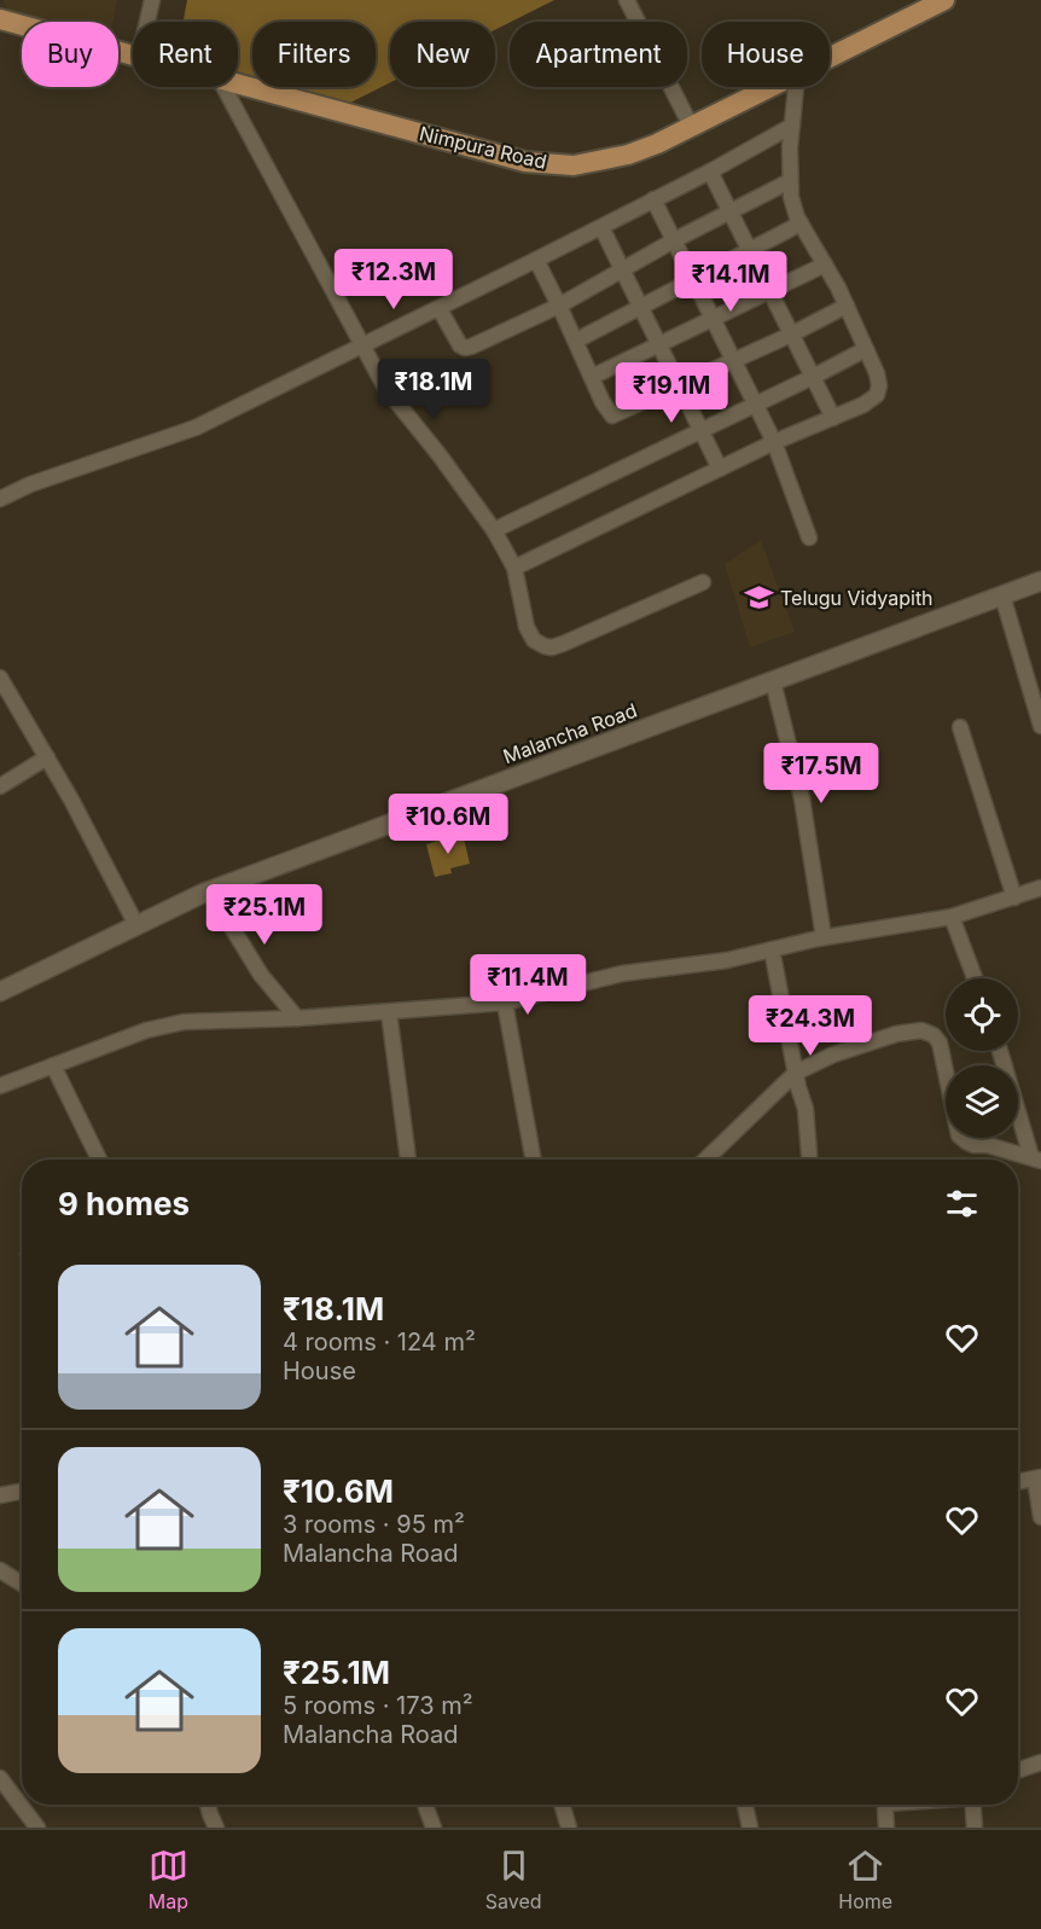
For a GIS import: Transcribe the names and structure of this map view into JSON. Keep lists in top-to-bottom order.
{
  "streets": {
    "main road": ["Nimpura Road"],
    "street": ["Malancha Road"]
  },
  "places": {
    "school or university": ["Telugu Vidyapith"]
  },
  "page": {
    "chip": [
      "Buy",
      "Rent",
      "Filters",
      "New",
      "Apartment",
      "House"
    ],
    "price": [
      "₹12.3M",
      "₹14.1M",
      "₹18.1M",
      "₹19.1M",
      "₹17.5M",
      "₹10.6M",
      "₹25.1M",
      "₹11.4M",
      "₹24.3M"
    ],
    "heading": "9 homes",
    "list": [
      {
        "name": "₹18.1M",
        "note": "4 rooms · 124 m² · House"
      },
      {
        "name": "₹10.6M",
        "note": "3 rooms · 95 m² · Malancha Road"
      },
      {
        "name": "₹25.1M",
        "note": "5 rooms · 173 m² · Malancha Road"
      }
    ],
    "tabs": ["Map", "Saved", "Home"]
  }
}
